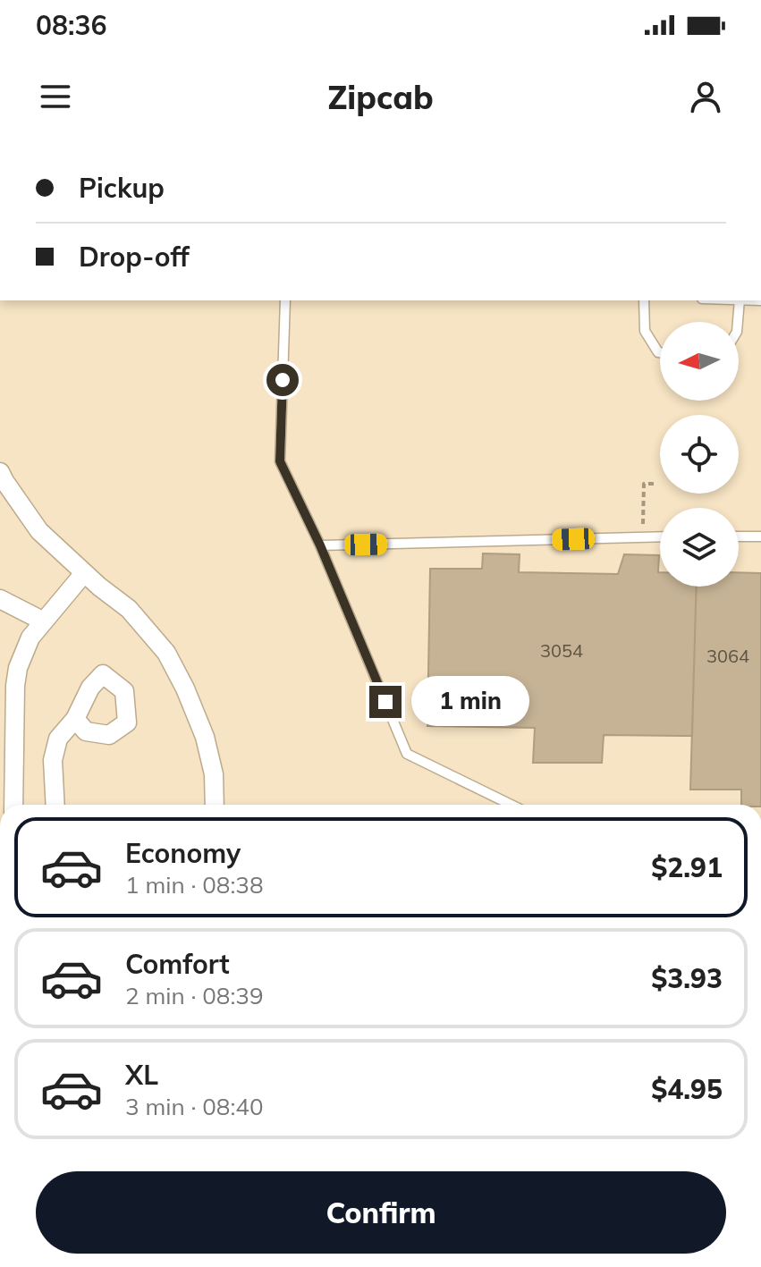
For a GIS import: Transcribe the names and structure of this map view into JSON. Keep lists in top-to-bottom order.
{
  "house_numbers": ["3054", "3064"],
  "north": "left",
  "page": {
    "status": "08:36",
    "header": "Zipcab",
    "banner": ["Pickup", "Drop-off"],
    "bubble": "1 min",
    "list": [
      {
        "name": "Economy",
        "note": "1 min · 08:38",
        "value": "$2.91"
      },
      {
        "name": "Comfort",
        "note": "2 min · 08:39",
        "value": "$3.93"
      },
      {
        "name": "XL",
        "note": "3 min · 08:40",
        "value": "$4.95"
      }
    ],
    "buttons": "Confirm"
  }
}
